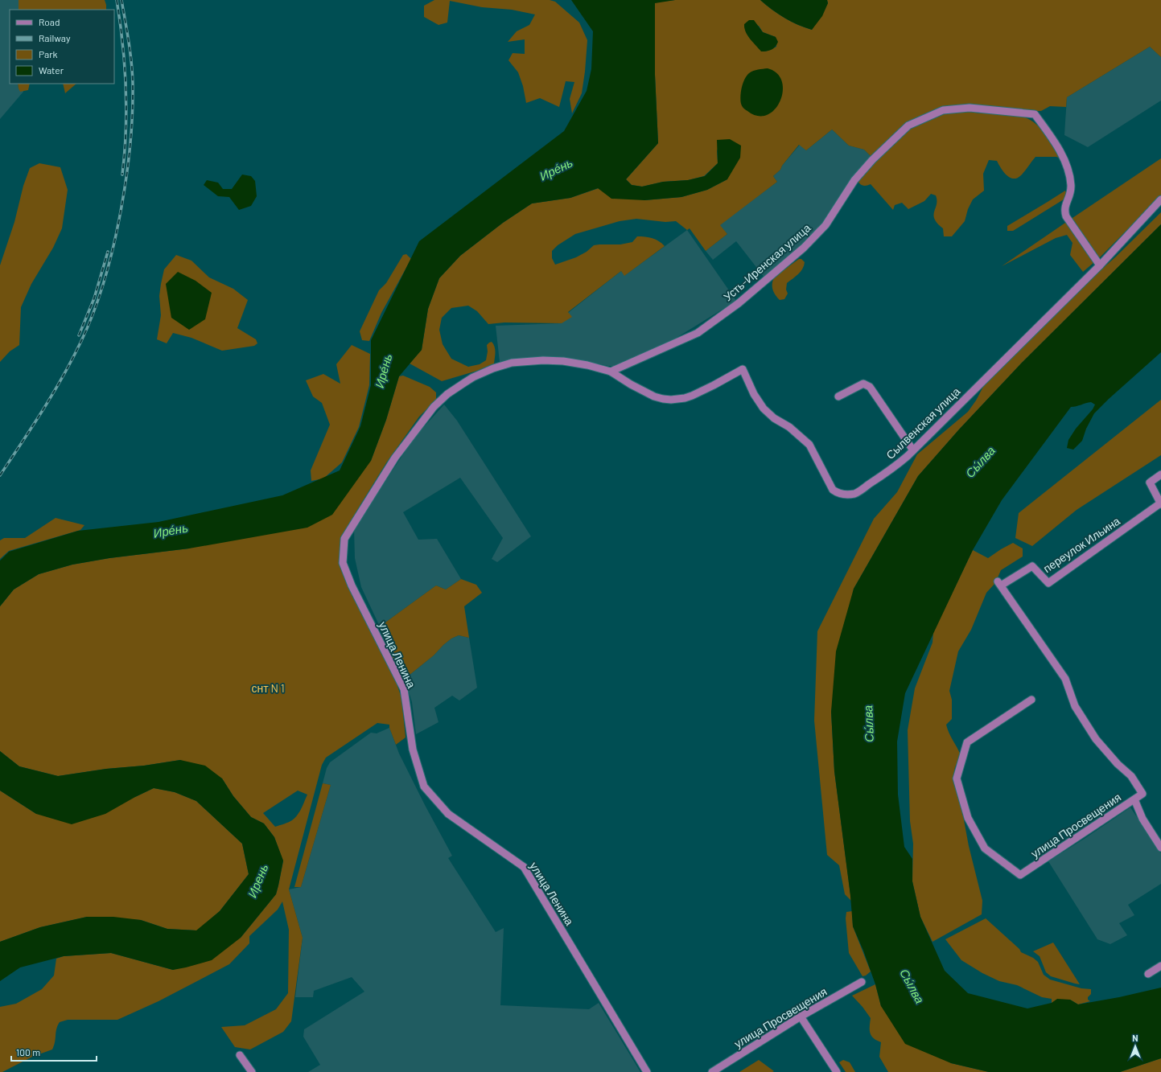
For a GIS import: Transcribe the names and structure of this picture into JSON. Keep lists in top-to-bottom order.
{
  "streets": {
    "street": [
      "Усть-Иренская улица",
      "Сылвенская улица",
      "переулок Ильина",
      "улица Ленина",
      "улица Просвещения"
    ]
  },
  "crossings": [
    ["Усть-Иренская улица", "Сылвенская улица"],
    ["Усть-Иренская улица", "улица Ленина"],
    ["Сылвенская улица", "улица Ленина"],
    ["переулок Ильина", "улица Просвещения"]
  ],
  "water": ["Ире́нь", "Сы́лва", "Ирень"],
  "parks": ["снт N 1"],
  "legend": [
    "Road",
    "Railway",
    "Park",
    "Water"
  ],
  "scale_bar": "100 m",
  "north": "top"
}
